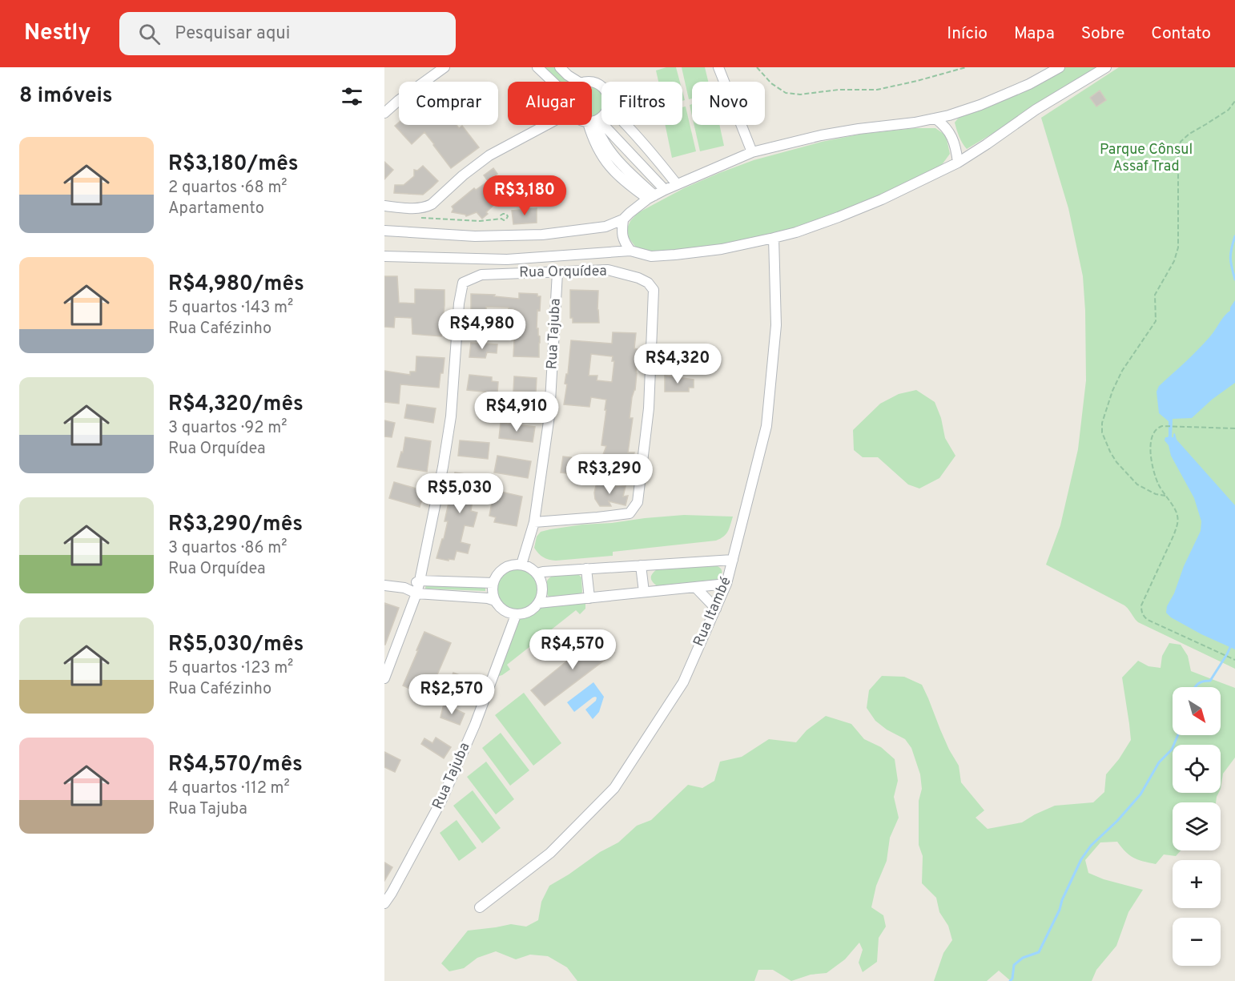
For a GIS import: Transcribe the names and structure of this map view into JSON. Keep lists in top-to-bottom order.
{
  "streets": {
    "street": ["Rua Orquídea", "Rua Tajuba", "Rua Itambé"]
  },
  "crossings": [
    ["Rua Orquídea", "Rua Tajuba"]
  ],
  "parks": ["Parque Cônsul Assaf Trad"],
  "north": "bottom right",
  "page": {
    "header": "Nestly",
    "search": "Pesquisar aqui",
    "nav": [
      "Início",
      "Mapa",
      "Sobre",
      "Contato"
    ],
    "heading": "8 imóveis",
    "chip": [
      "Comprar",
      "Alugar",
      "Filtros",
      "Novo"
    ],
    "list": [
      {
        "name": "R$3,180/mês",
        "note": "2 quartos · 68 m² · Apartamento"
      },
      {
        "name": "R$4,980/mês",
        "note": "5 quartos · 143 m² · Rua Cafézinho"
      },
      {
        "name": "R$4,320/mês",
        "note": "3 quartos · 92 m² · Rua Orquídea"
      },
      {
        "name": "R$3,290/mês",
        "note": "3 quartos · 86 m² · Rua Orquídea"
      },
      {
        "name": "R$5,030/mês",
        "note": "5 quartos · 123 m² · Rua Cafézinho"
      },
      {
        "name": "R$4,570/mês",
        "note": "4 quartos · 112 m² · Rua Tajuba"
      }
    ],
    "price": [
      "R$3,180",
      "R$4,980",
      "R$4,320",
      "R$4,910",
      "R$3,290",
      "R$5,030",
      "R$4,570",
      "R$2,570"
    ],
    "map_buttons": ["+", "−"]
  }
}
